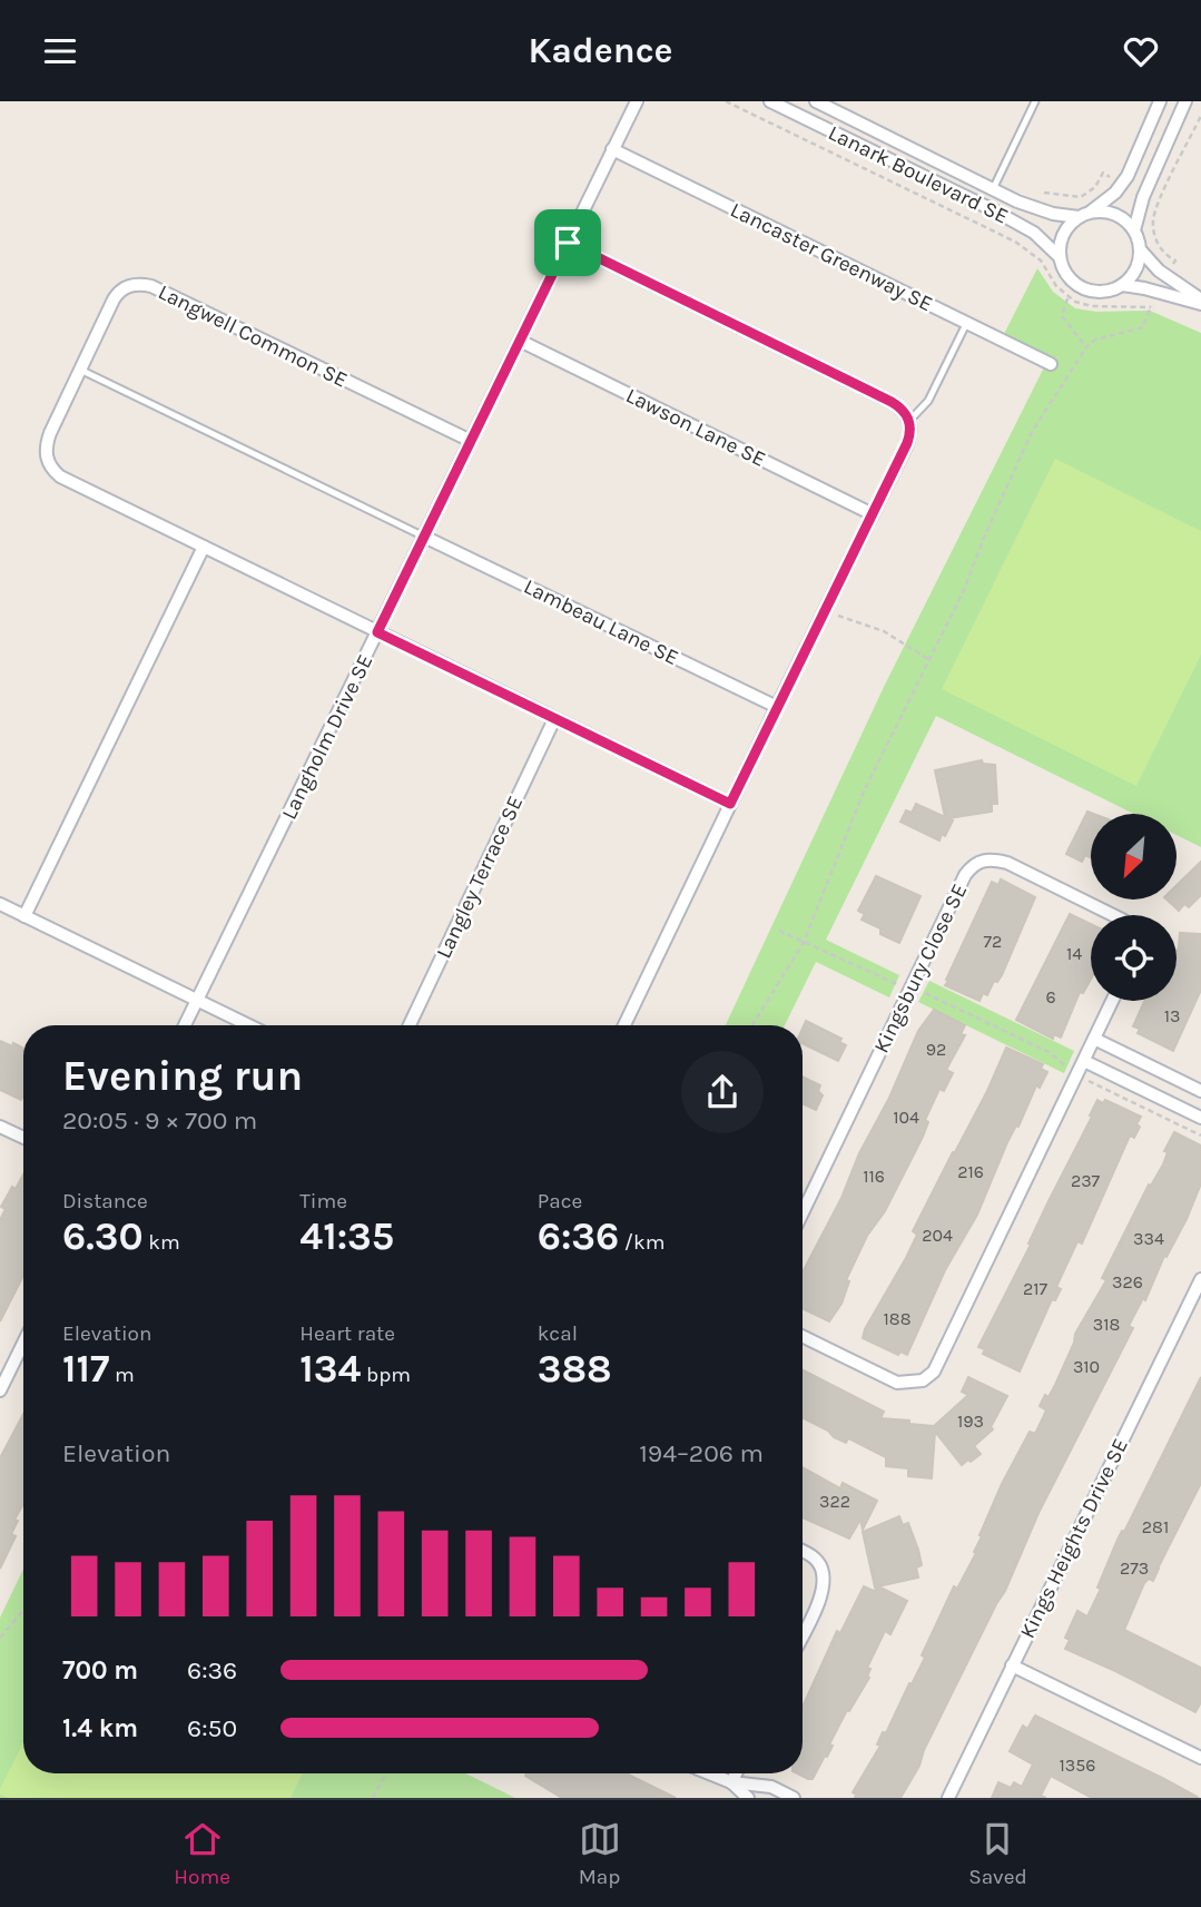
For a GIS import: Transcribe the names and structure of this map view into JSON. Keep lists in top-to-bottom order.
{
  "streets": {
    "street": [
      "Lanark Boulevard SE",
      "Lancaster Greenway SE",
      "Langwell Common SE",
      "Lawson Lane SE",
      "Lambeau Lane SE",
      "Langholm Drive SE",
      "Langley Terrace SE",
      "Kingsbury Close SE",
      "Kings Heights Drive SE"
    ]
  },
  "crossings": [
    ["Lancaster Greenway SE", "Langholm Drive SE"],
    ["Langwell Common SE", "Langholm Drive SE"],
    ["Langwell Common SE", "Langley Terrace SE"],
    ["Lawson Lane SE", "Langholm Drive SE"],
    ["Lambeau Lane SE", "Langholm Drive SE"]
  ],
  "house_numbers": [
    "72",
    "14",
    "6",
    "13",
    "92",
    "104",
    "216",
    "116",
    "237",
    "204",
    "334",
    "326",
    "217",
    "188",
    "318",
    "310",
    "193",
    "322",
    "281",
    "273",
    "1356"
  ],
  "north": "bottom left",
  "page": {
    "header": "Kadence",
    "heading": ["Evening run", "20:05 · 9 × 700 m"],
    "stats": [
      ["Distance", "6.30 km"],
      ["Time", "41:35"],
      ["Pace", "6:36 /km"],
      ["Elevation", "117 m"],
      ["Heart rate", "134 bpm"],
      ["kcal", "388"]
    ],
    "chart": ["Elevation", "194–206 m"],
    "list": [
      {
        "name": "700 m",
        "note": "6:36"
      },
      {
        "name": "1.4 km",
        "note": "6:50"
      }
    ],
    "tabs": ["Home", "Map", "Saved"]
  }
}
